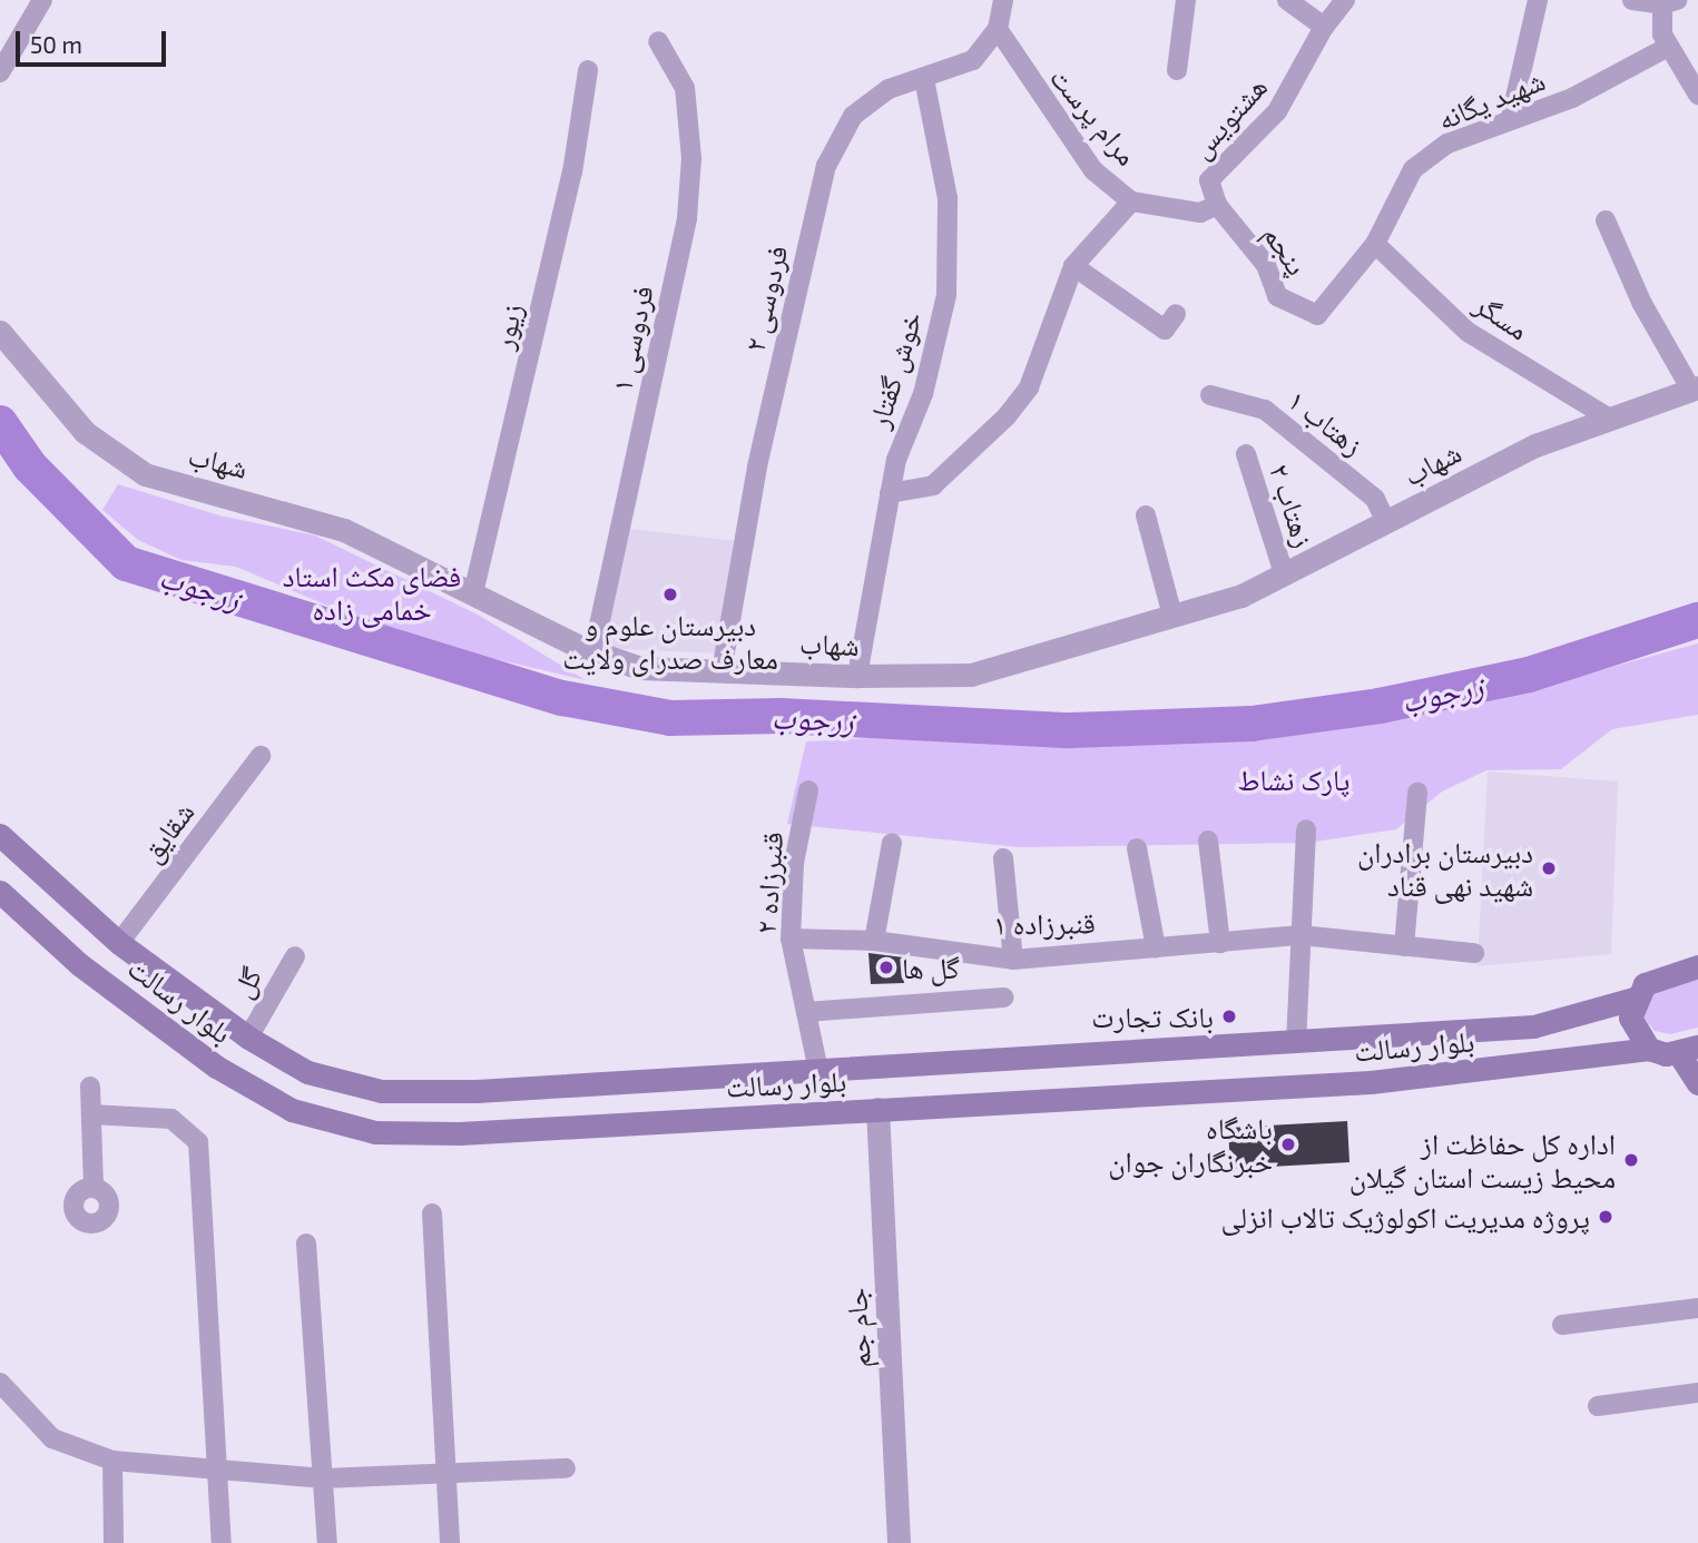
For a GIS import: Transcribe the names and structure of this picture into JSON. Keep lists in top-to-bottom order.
{
  "streets": {
    "main road": ["بلوار رسالت"],
    "street": [
      "شهید یگانه",
      "مرام پرست",
      "هشتویس",
      "پنجم",
      "فردوسی ۲",
      "مسگر",
      "زیور",
      "فردوسی ۱",
      "خوش گفتار",
      "زهتاب ۱",
      "شهاب",
      "زهتاب ۲",
      "شقایق",
      "قنبرزاده ۲",
      "قنبرزاده ۱",
      "گل",
      "جام جم"
    ]
  },
  "crossings": [
    ["شهید یگانه", "پنجم"],
    ["شهید یگانه", "مسگر"],
    ["مرام پرست", "هشتویس"],
    ["مرام پرست", "پنجم"],
    ["مرام پرست", "فردوسی ۲"],
    ["هشتویس", "پنجم"],
    ["پنجم", "مسگر"],
    ["فردوسی ۲", "خوش گفتار"],
    ["فردوسی ۲", "شهاب"],
    ["مسگر", "شهاب"],
    ["زیور", "شهاب"],
    ["فردوسی ۱", "شهاب"],
    ["خوش گفتار", "شهاب"],
    ["زهتاب ۱", "شهاب"],
    ["شهاب", "زهتاب ۲"],
    ["شقایق", "بلوار رسالت"],
    ["قنبرزاده ۲", "قنبرزاده ۱"],
    ["قنبرزاده ۲", "بلوار رسالت"],
    ["گل", "بلوار رسالت"],
    ["بلوار رسالت", "جام جم"]
  ],
  "water": ["زرجوب"],
  "parks": ["فضای مکث استاد خمامی زاده", "پارک نشاط"],
  "places": [
    "دبیرستان علوم و معارف صدرای ولایت",
    "دبیرستان برادران شهید نهی قناد",
    "گل ها",
    "بانک تجارت",
    "باشگاه خبرنگاران جوان",
    "اداره کل حفاظت از محیط زیست استان گیلان",
    "پروژه مدیریت اکولوژیک تالاب انزلی"
  ],
  "scale_bar": "50 m"
}
